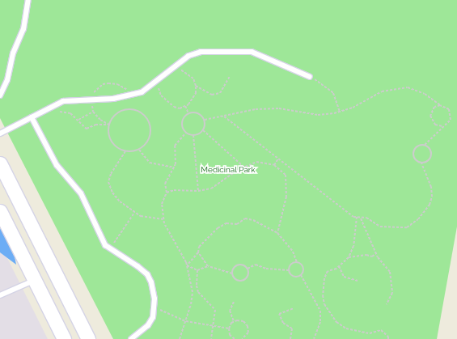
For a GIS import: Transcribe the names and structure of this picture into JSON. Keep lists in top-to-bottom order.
{
  "parks": ["Medicinal Park"]
}
